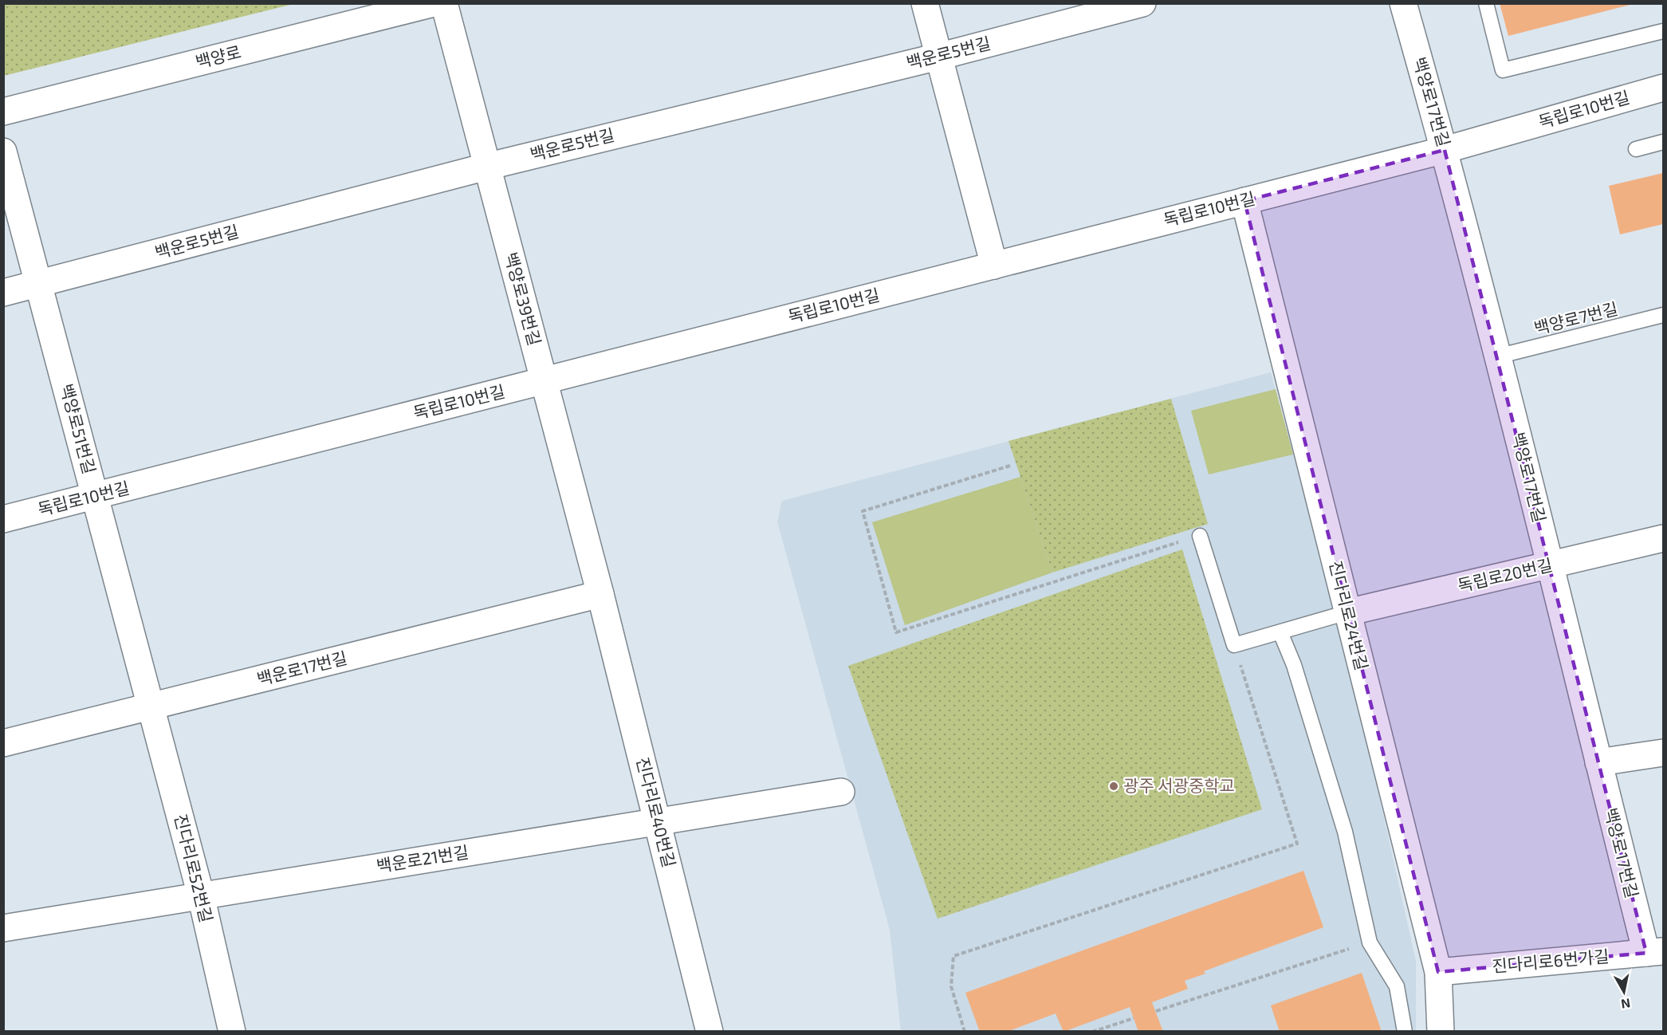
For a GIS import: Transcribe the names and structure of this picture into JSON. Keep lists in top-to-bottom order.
{
  "streets": {
    "street": [
      "백운로5번길",
      "백양로",
      "백양로17번길",
      "독립로10번길",
      "백양로39번길",
      "백양로51번길",
      "독립로20번길",
      "진다리로24번길",
      "백운로17번길",
      "진다리로40번길",
      "백운로21번길",
      "진다리로52번길",
      "진다리로6번가길"
    ],
    "lane": ["백양로7번길"]
  },
  "crossings": [
    ["백운로5번길", "백양로39번길"],
    ["백운로5번길", "백양로51번길"],
    ["백양로17번길", "독립로10번길"],
    ["백양로17번길", "백양로7번길"],
    ["백양로17번길", "독립로20번길"],
    ["백양로17번길", "진다리로6번가길"],
    ["독립로10번길", "백양로39번길"],
    ["독립로10번길", "백양로51번길"],
    ["독립로10번길", "진다리로24번길"],
    ["백양로39번길", "백운로17번길"],
    ["백양로39번길", "진다리로40번길"],
    ["백양로51번길", "백운로17번길"],
    ["백양로51번길", "진다리로52번길"],
    ["독립로20번길", "진다리로24번길"],
    ["진다리로24번길", "진다리로6번가길"],
    ["백운로17번길", "진다리로40번길"],
    ["백운로17번길", "진다리로52번길"],
    ["진다리로40번길", "백운로21번길"],
    ["백운로21번길", "진다리로52번길"]
  ],
  "places": ["광주 서광중학교"],
  "north": "bottom"
}
